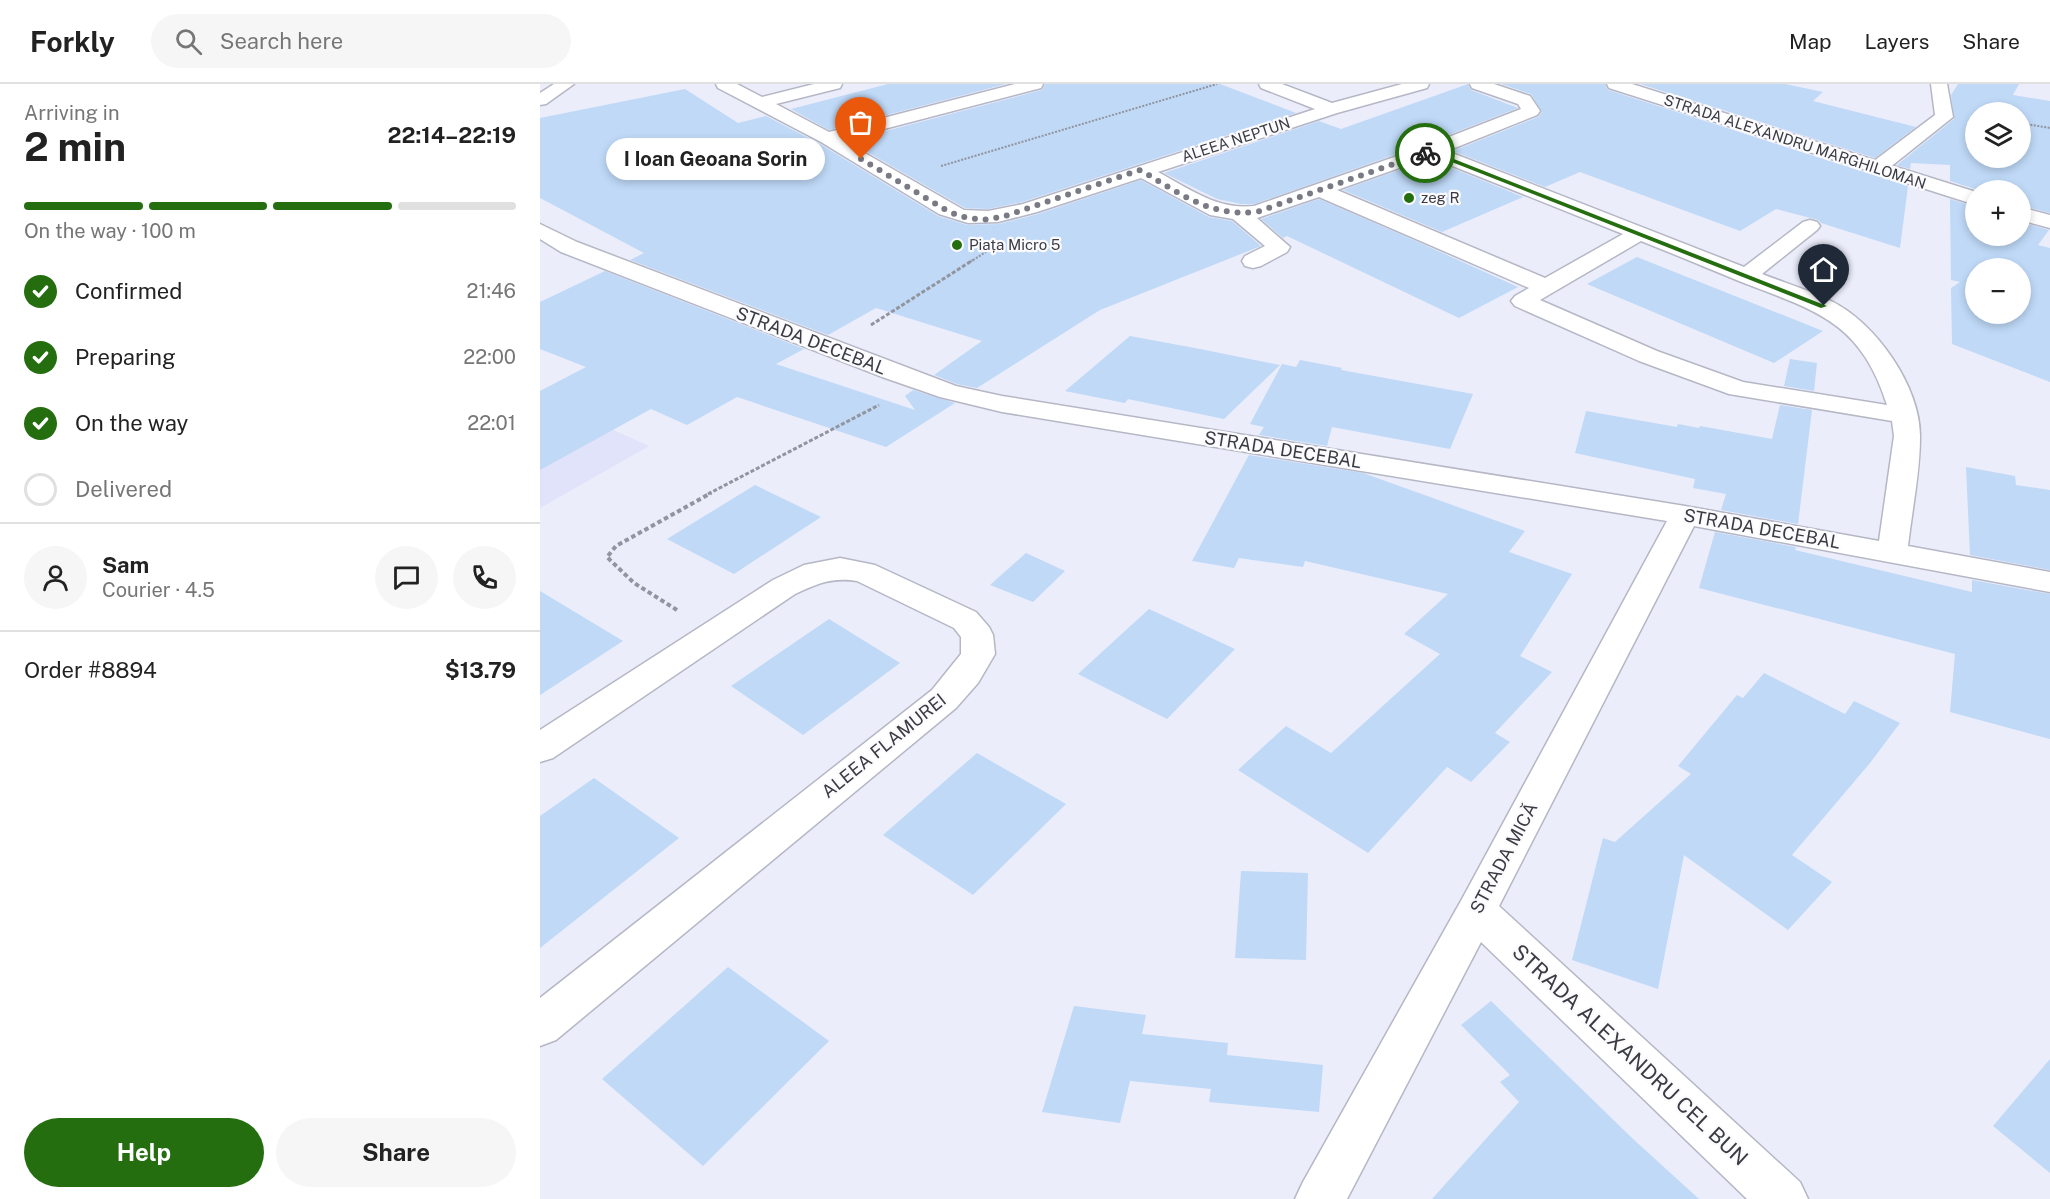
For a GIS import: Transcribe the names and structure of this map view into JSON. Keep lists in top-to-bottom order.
{
  "streets": {
    "street": [
      "ALEEA NEPTUN",
      "STRADA ALEXANDRU MARGHILOMAN",
      "STRADA DECEBAL",
      "ALEEA FLAMUREI",
      "STRADA MICĂ",
      "STRADA ALEXANDRU CEL BUN"
    ]
  },
  "crossings": [
    ["STRADA DECEBAL", "STRADA MICĂ"],
    ["STRADA MICĂ", "STRADA ALEXANDRU CEL BUN"]
  ],
  "places": ["I Ioan Geoana Sorin", "zeg R", "Piața Micro 5"],
  "page": {
    "header": "Forkly",
    "search": "Search here",
    "nav": ["Map", "Layers", "Share"],
    "heading": ["2 min", "Arriving in", "22:14–22:19"],
    "panel": [
      "Sam",
      "Courier · 4.5",
      "Order #8894",
      "$13.79"
    ],
    "map_buttons": ["+", "−"],
    "bubble": "I Ioan Geoana Sorin",
    "bar": "On the way · 100 m",
    "list": [
      ["Confirmed", "21:46"],
      ["Preparing", "22:00"],
      ["On the way", "22:01"],
      "Delivered"
    ],
    "buttons": ["Help", "Share"]
  }
}
